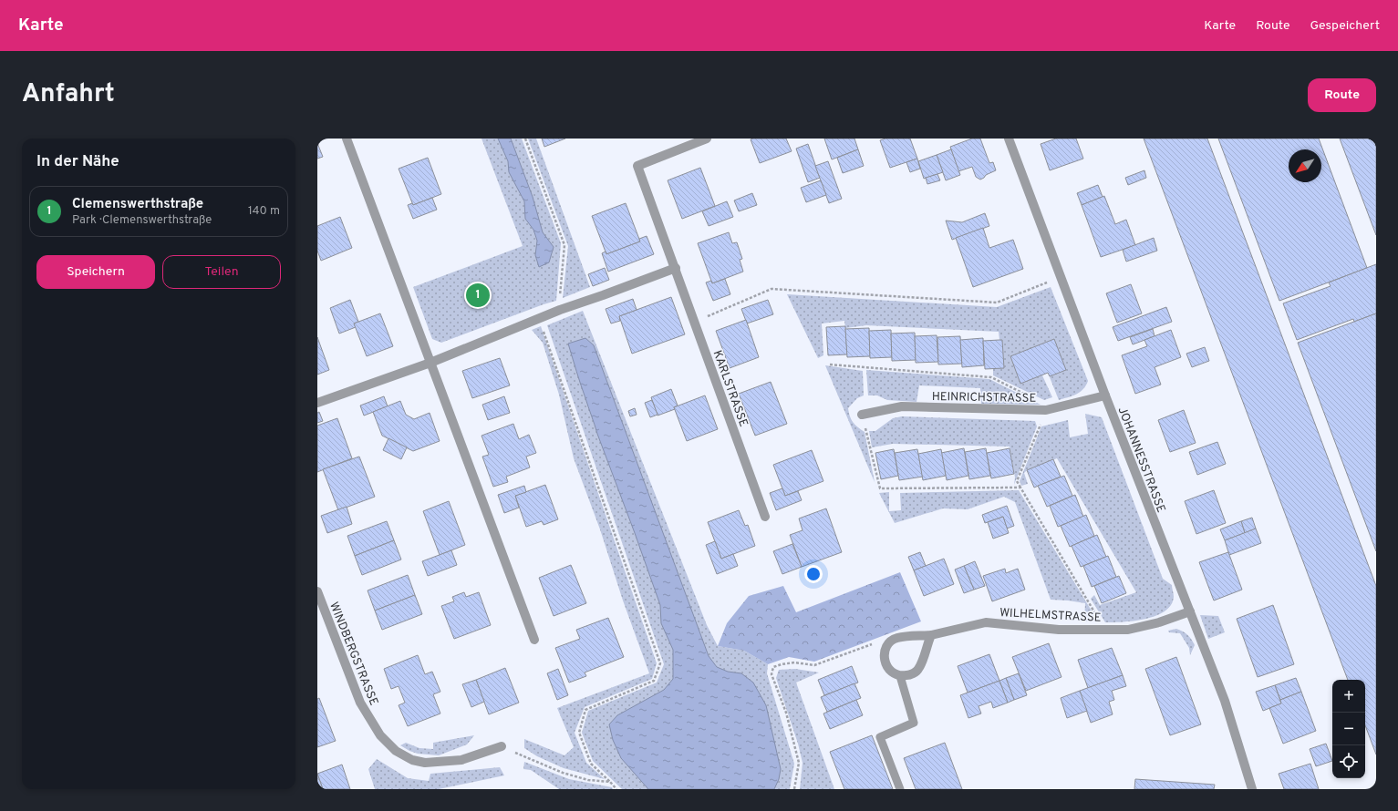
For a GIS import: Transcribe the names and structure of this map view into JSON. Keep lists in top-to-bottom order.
{
  "streets": {
    "street": [
      "KARLSTRASSE",
      "HEINRICHSTRASSE",
      "JOHANNESSTRASSE",
      "WILHELMSTRASSE",
      "WINDBERGSTRASSE"
    ]
  },
  "crossings": [
    ["HEINRICHSTRASSE", "JOHANNESSTRASSE"],
    ["JOHANNESSTRASSE", "WILHELMSTRASSE"]
  ],
  "north": "bottom left",
  "page": {
    "header": "Karte",
    "nav": ["Karte", "Route", "Gespeichert"],
    "title": "Anfahrt",
    "buttons": [
      "Route",
      ["Speichern", "Teilen"]
    ],
    "heading": "In der Nähe",
    "list": [
      {
        "mark": "1",
        "name": "Clemenswerthstraße",
        "note": "Park · Clemenswerthstraße",
        "value": "140 m"
      }
    ],
    "pins": "1",
    "map_buttons": ["+", "−"]
  }
}
